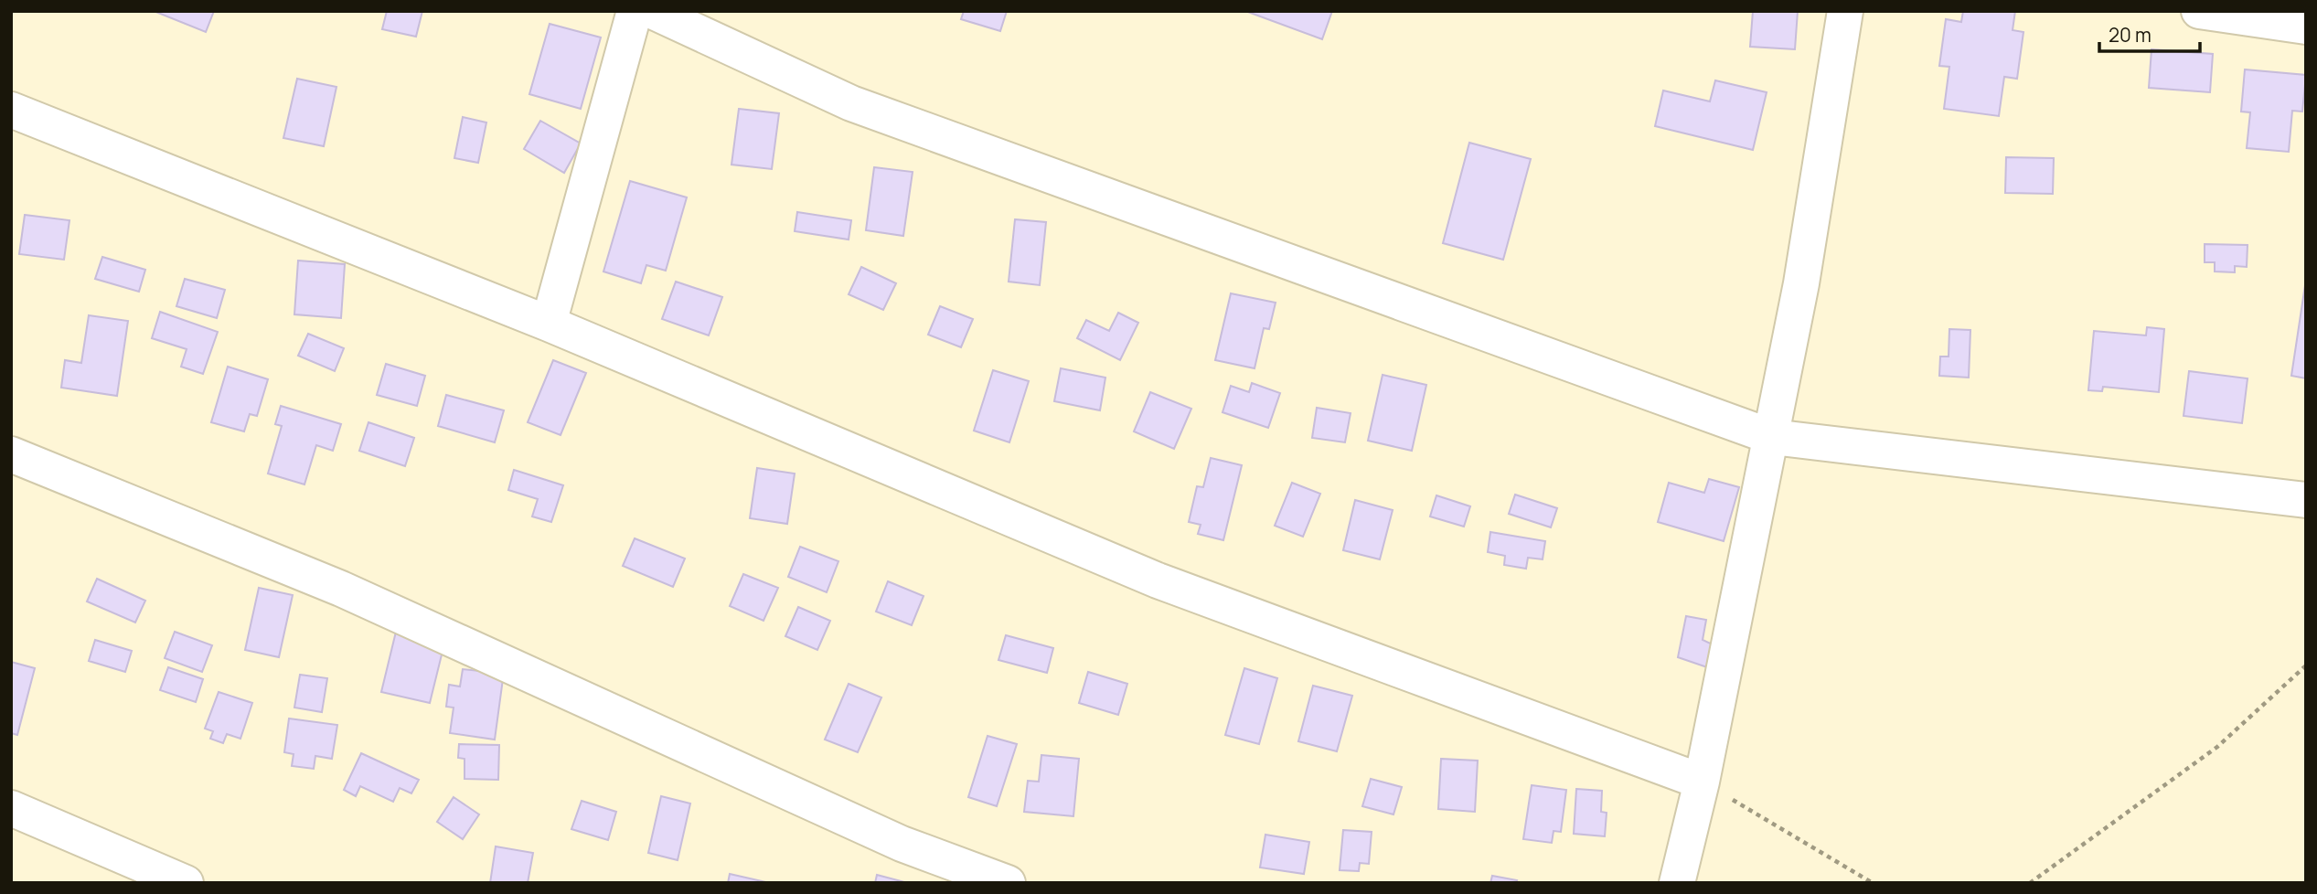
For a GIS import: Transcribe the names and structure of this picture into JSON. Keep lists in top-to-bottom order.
{
  "scale_bar": "20 m"
}
